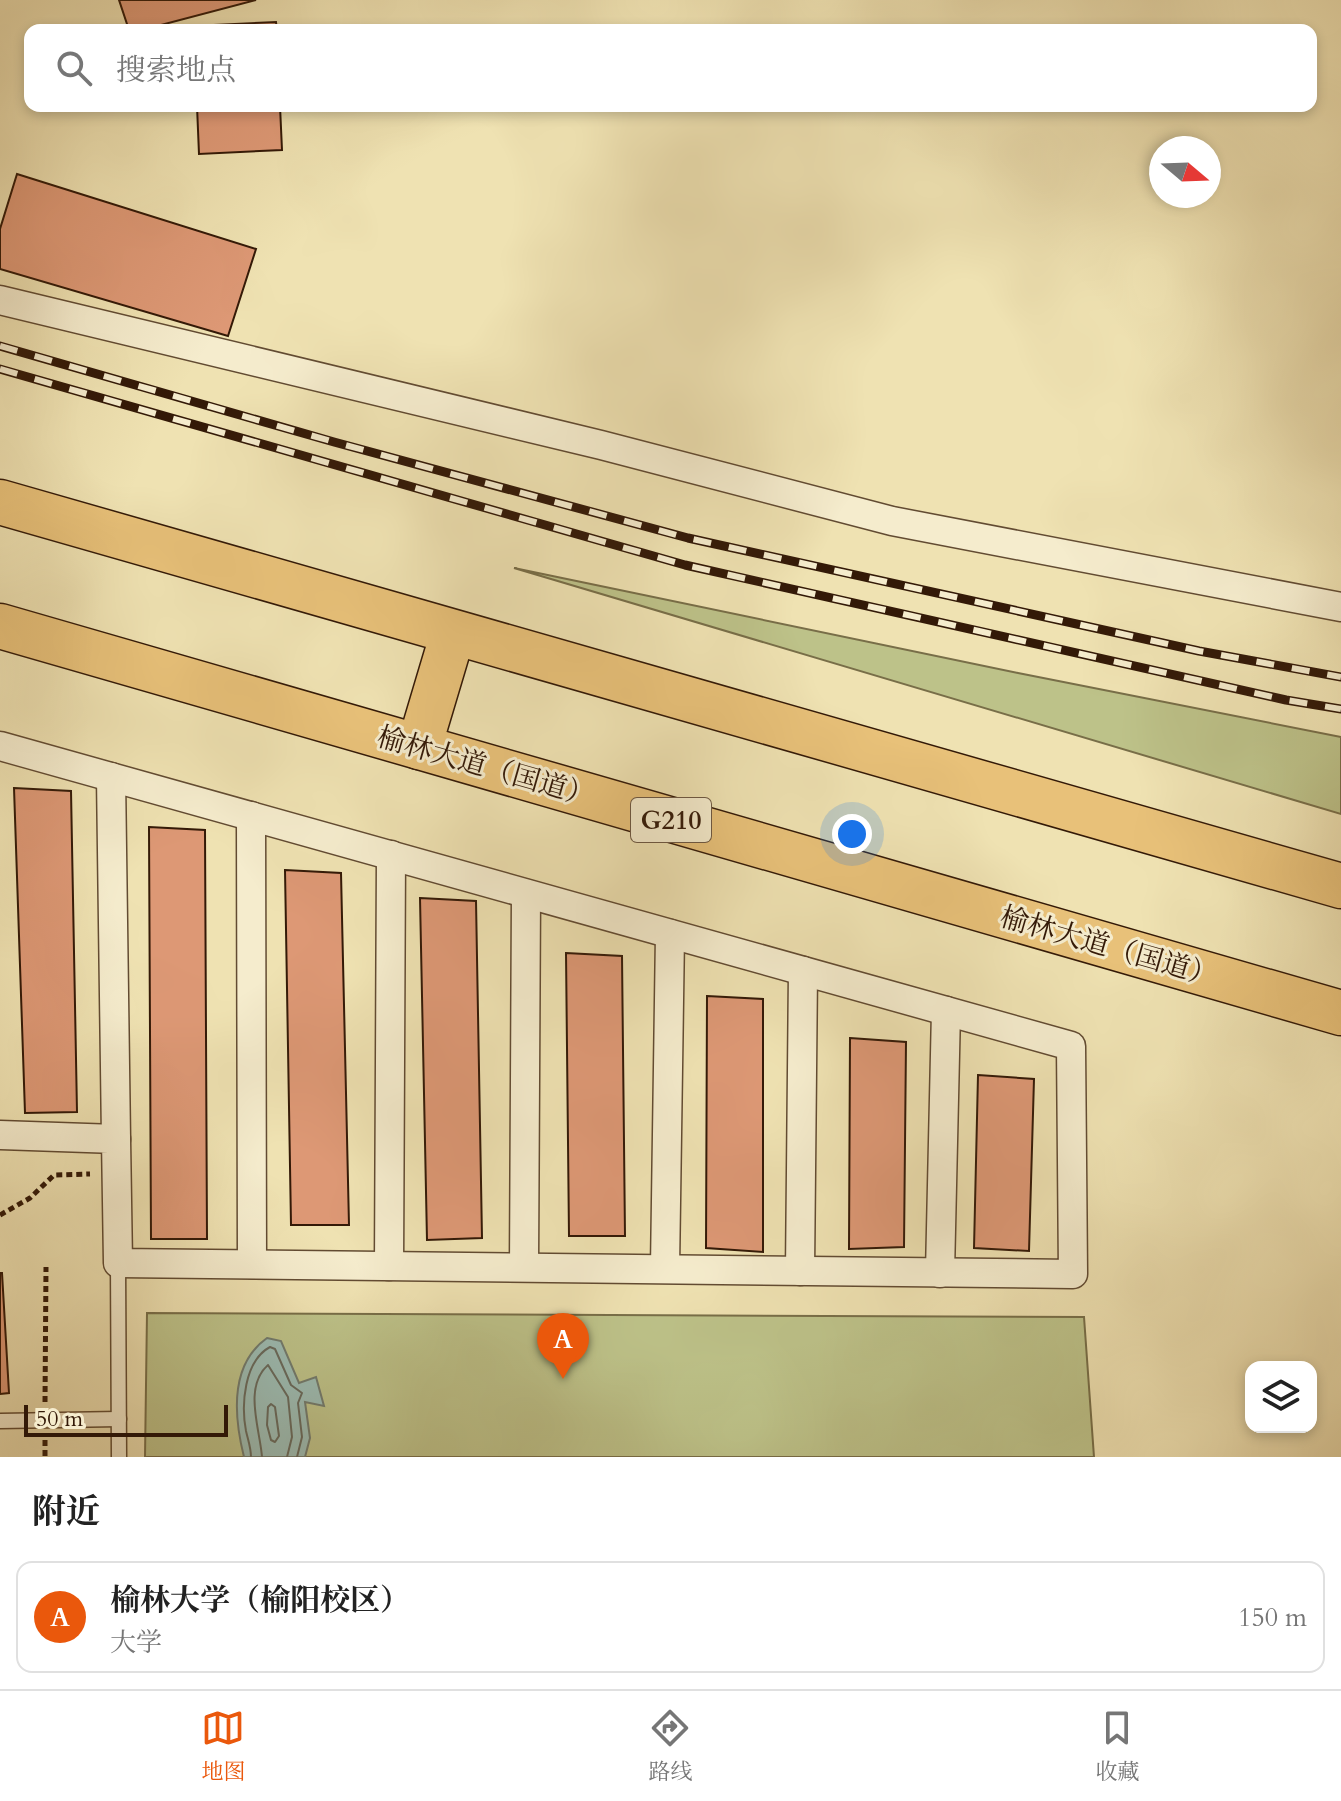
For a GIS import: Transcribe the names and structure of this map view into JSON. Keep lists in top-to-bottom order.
{
  "streets": {
    "highway": ["榆林大道（国道）", "G210"]
  },
  "scale_bar": "50 m",
  "north": "right",
  "page": {
    "search": "搜索地点",
    "pins": "A",
    "scale": "50 m",
    "heading": "附近",
    "list": [
      {
        "mark": "A",
        "name": "榆林大学（榆阳校区）",
        "note": "大学",
        "value": "150 m"
      }
    ],
    "nav": ["地图", "路线", "收藏"]
  }
}
